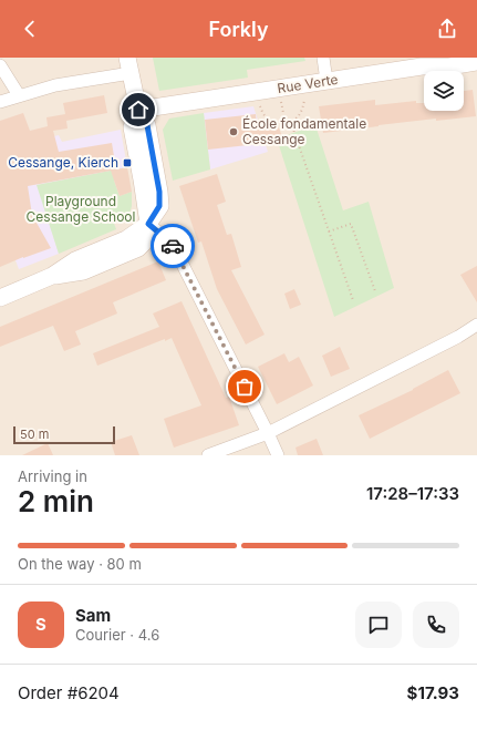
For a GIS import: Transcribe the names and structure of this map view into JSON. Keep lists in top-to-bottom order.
{
  "streets": {
    "street": ["Rue Verte"]
  },
  "parks": ["Playground Cessange School"],
  "places": {
    "other": ["École fondamentale Cessange"],
    "transit": ["Cessange, Kierch"]
  },
  "scale_bar": "50 m",
  "page": {
    "header": "Forkly",
    "scale": "50 m",
    "heading": ["2 min", "Arriving in", "17:28–17:33"],
    "panel": [
      "Sam",
      "Courier · 4.6",
      "Order #6204",
      "$17.93"
    ],
    "bar": "On the way · 80 m",
    "round": "S"
  }
}
